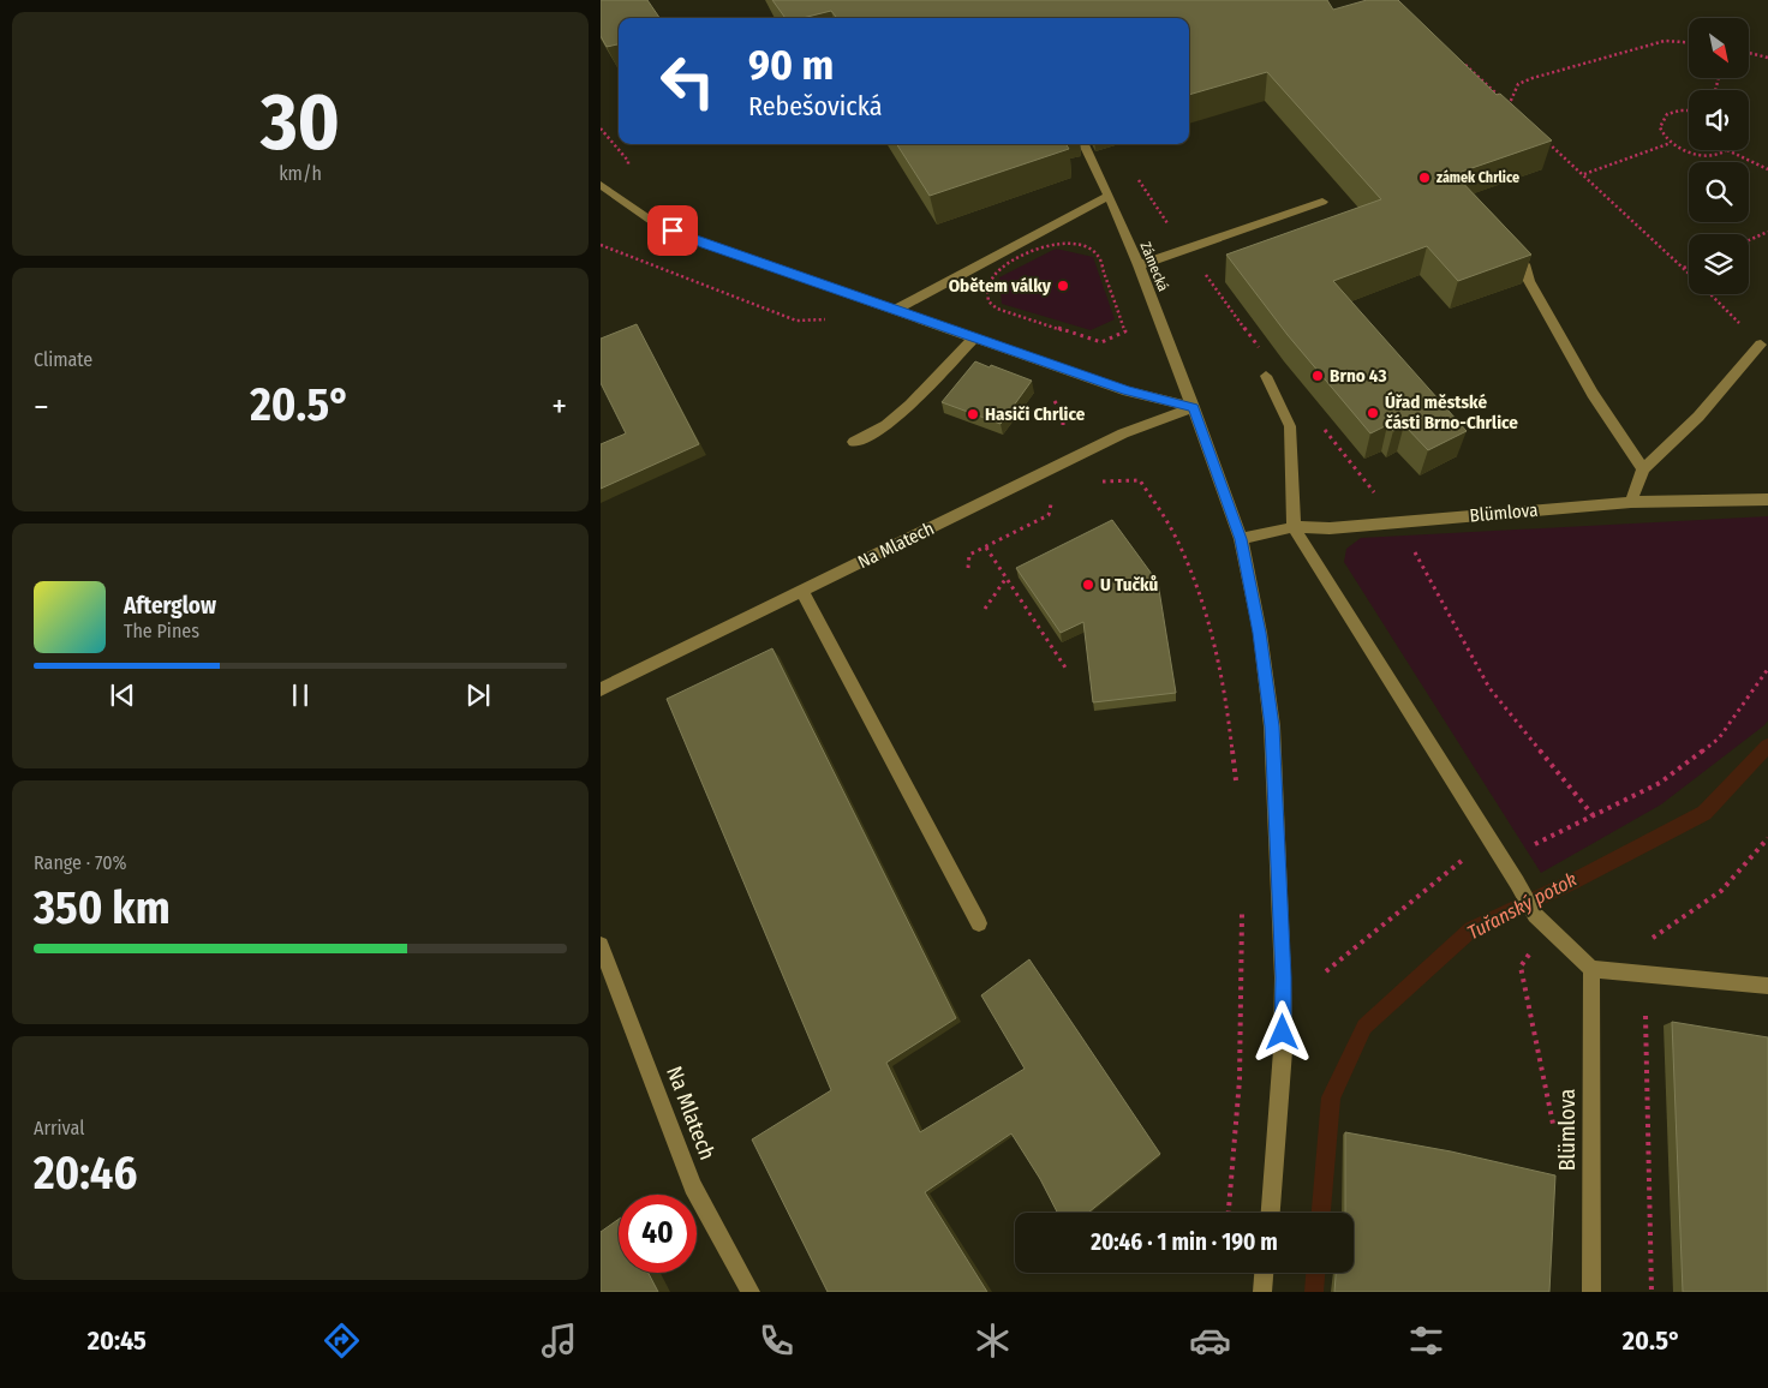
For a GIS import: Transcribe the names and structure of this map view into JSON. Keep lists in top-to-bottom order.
{
  "streets": {
    "street": ["Zámecká", "Blümlova", "Na Mlatech"]
  },
  "crossings": [
    ["Zámecká", "Blümlova"],
    ["Zámecká", "Na Mlatech"]
  ],
  "water": ["Tuřanský potok"],
  "places": [
    "zámek Chrlice",
    "Obětem války",
    "Brno 43",
    "Úřad městské části Brno-Chrlice",
    "Hasiči Chrlice",
    "U Tučků"
  ],
  "north": "bottom right",
  "page": {
    "tile": [
      ["30", "km/h"],
      "Climate",
      ["Range · 70%", "350 km"],
      ["Arrival", "20:46"]
    ],
    "turn": ["90 m", "Rebešovická"],
    "heat": ["−", "20.5°", "+"],
    "song": ["Afterglow", "The Pines"],
    "limit": "40",
    "trip": "20:46 · 1 min · 190 m",
    "tabs": ["20:45", "20.5°"]
  }
}
